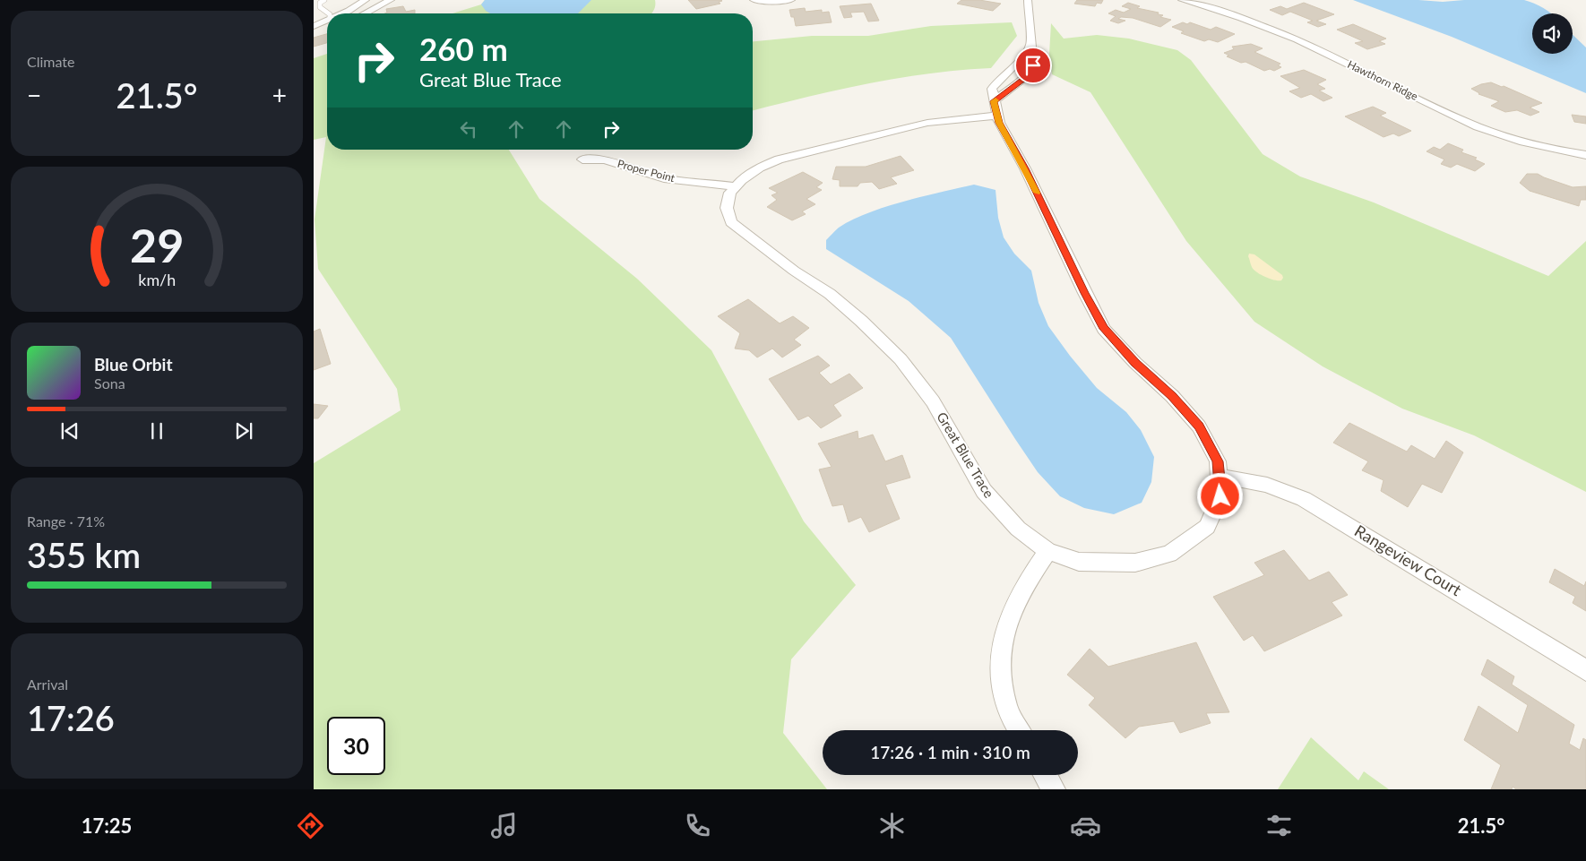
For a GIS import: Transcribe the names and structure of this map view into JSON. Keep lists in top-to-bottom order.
{
  "streets": {
    "street": [
      "Hawthorn Ridge",
      "Proper Point",
      "Great Blue Trace",
      "Rangeview Court"
    ]
  },
  "crossings": [
    ["Proper Point", "Great Blue Trace"],
    ["Great Blue Trace", "Rangeview Court"]
  ],
  "page": {
    "tile": [
      "Climate",
      ["Range · 71%", "355 km"],
      ["Arrival", "17:26"]
    ],
    "turn": ["260 m", "Great Blue Trace"],
    "heat": ["−", "21.5°", "+"],
    "song": ["Blue Orbit", "Sona"],
    "limit": "30",
    "trip": "17:26 · 1 min · 310 m",
    "tabs": ["17:25", "21.5°"],
    "gauge": ["29", "km/h"]
  }
}
